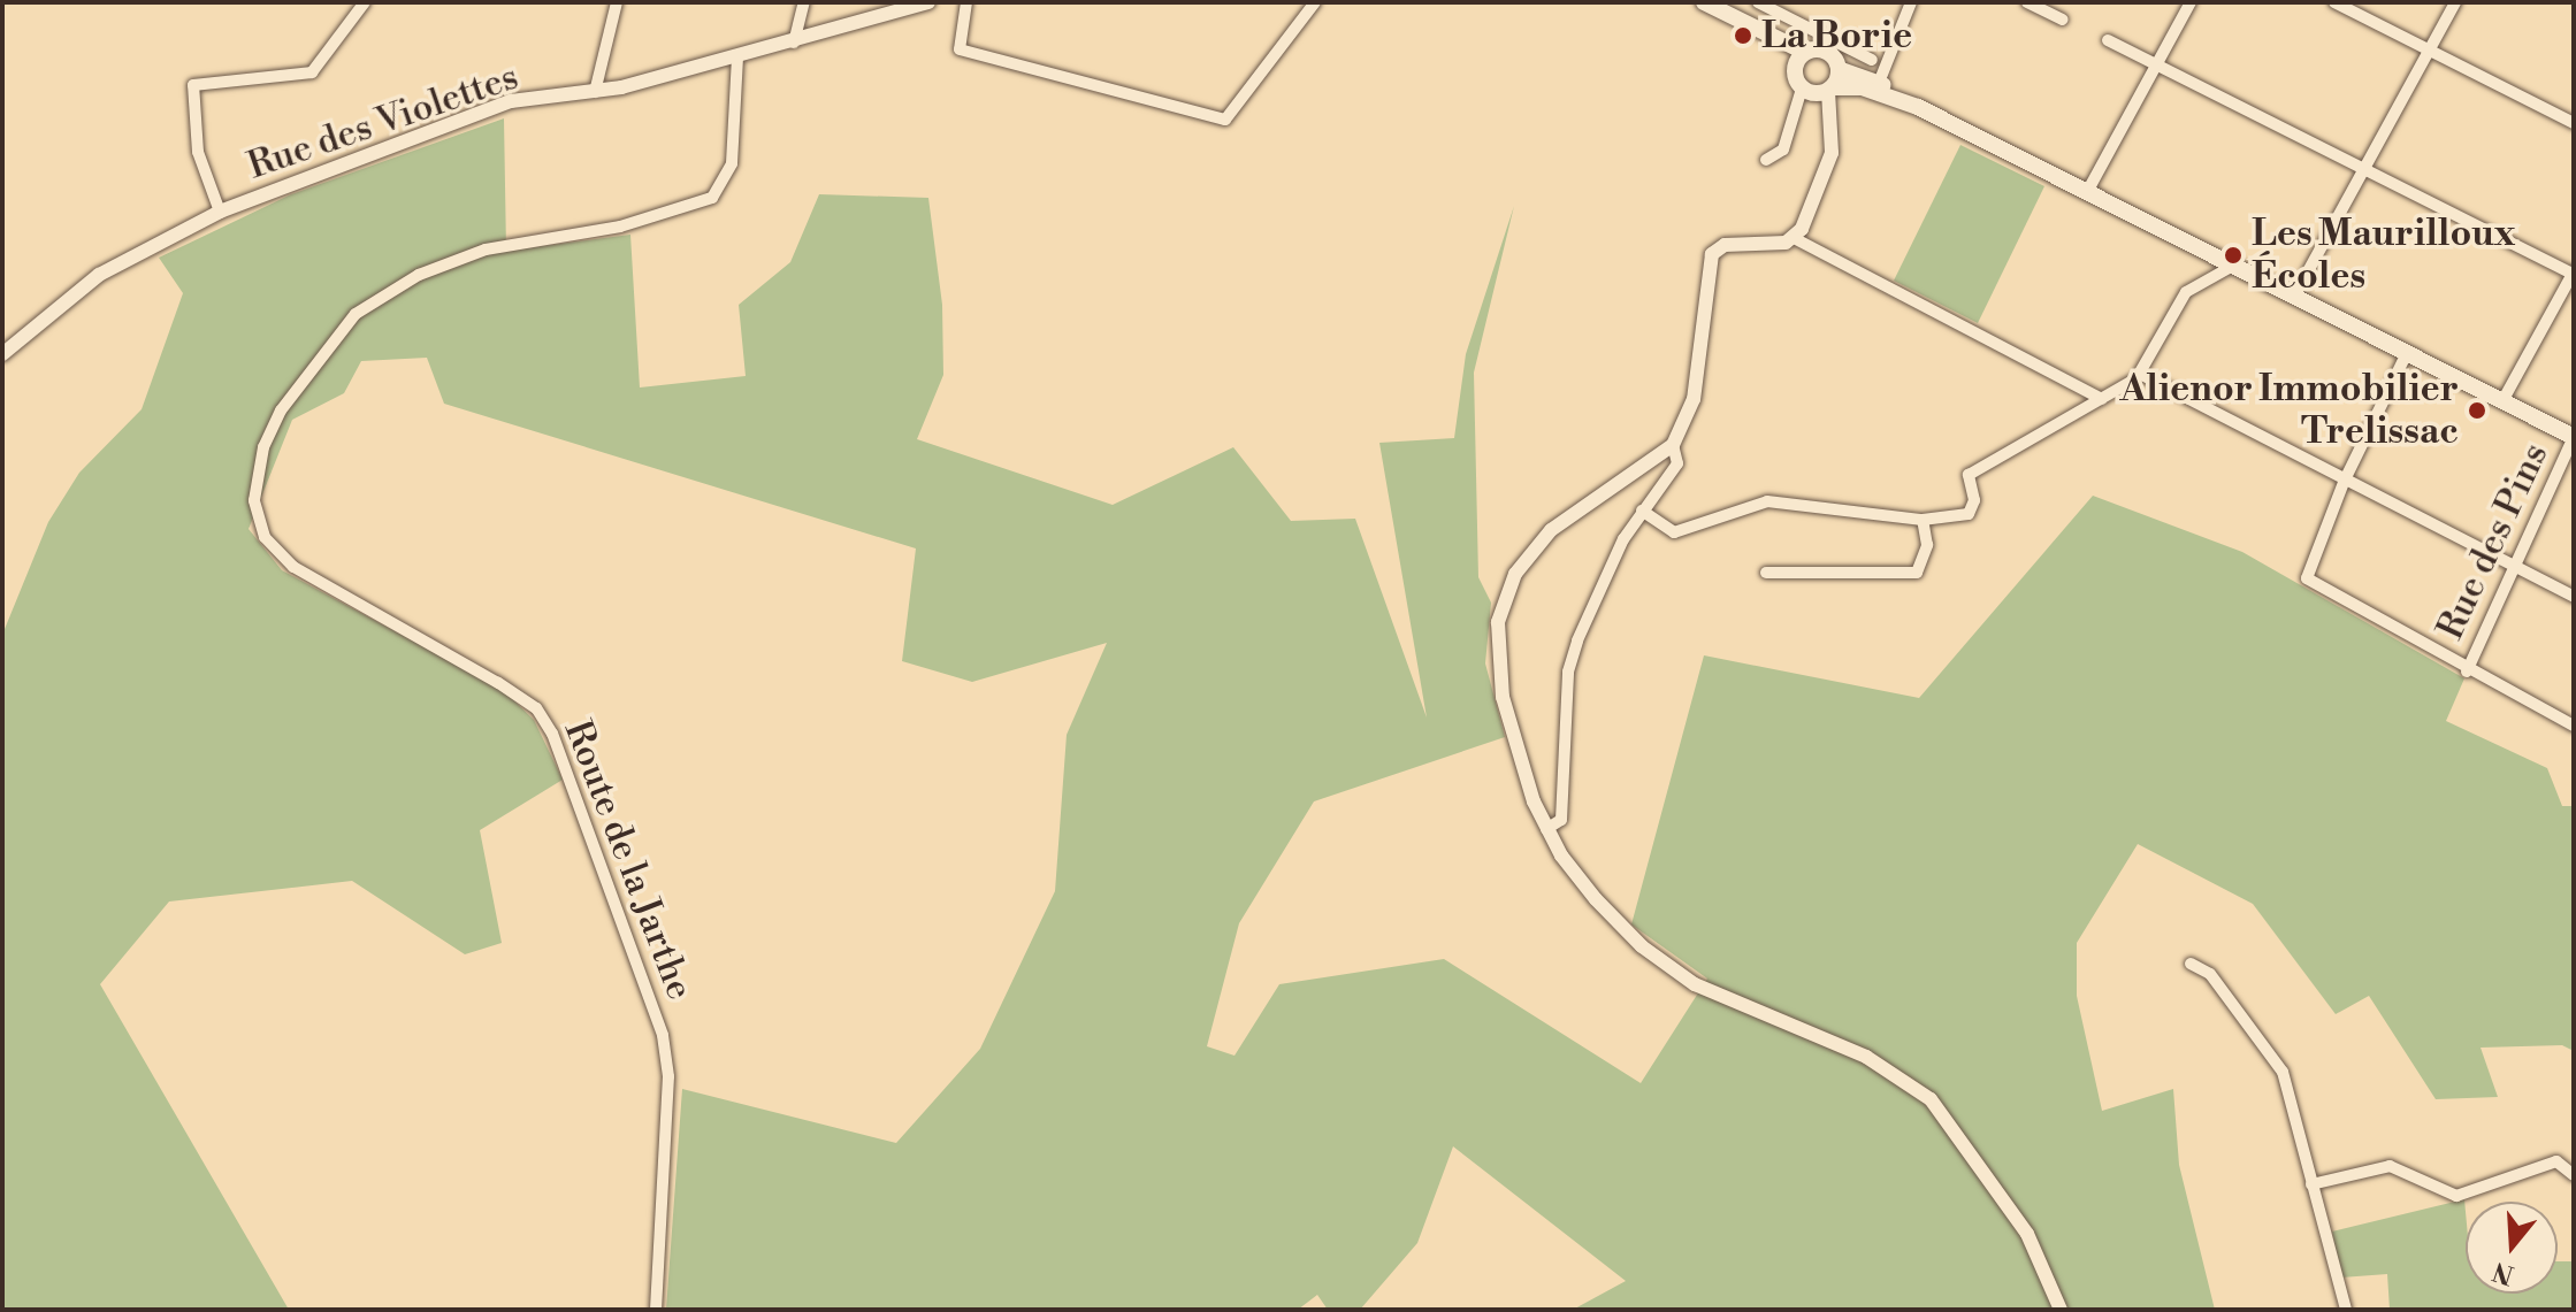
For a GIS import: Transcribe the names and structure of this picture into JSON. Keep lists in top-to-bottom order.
{
  "streets": {
    "street": ["Rue des Violettes", "Rue des Pins", "Route de la Jarthe"]
  },
  "crossings": [
    ["Rue des Violettes", "Route de la Jarthe"]
  ],
  "places": ["La Borie", "Les Maurilloux Écoles", "Alienor Immobilier Trelissac"],
  "north": "bottom"
}
